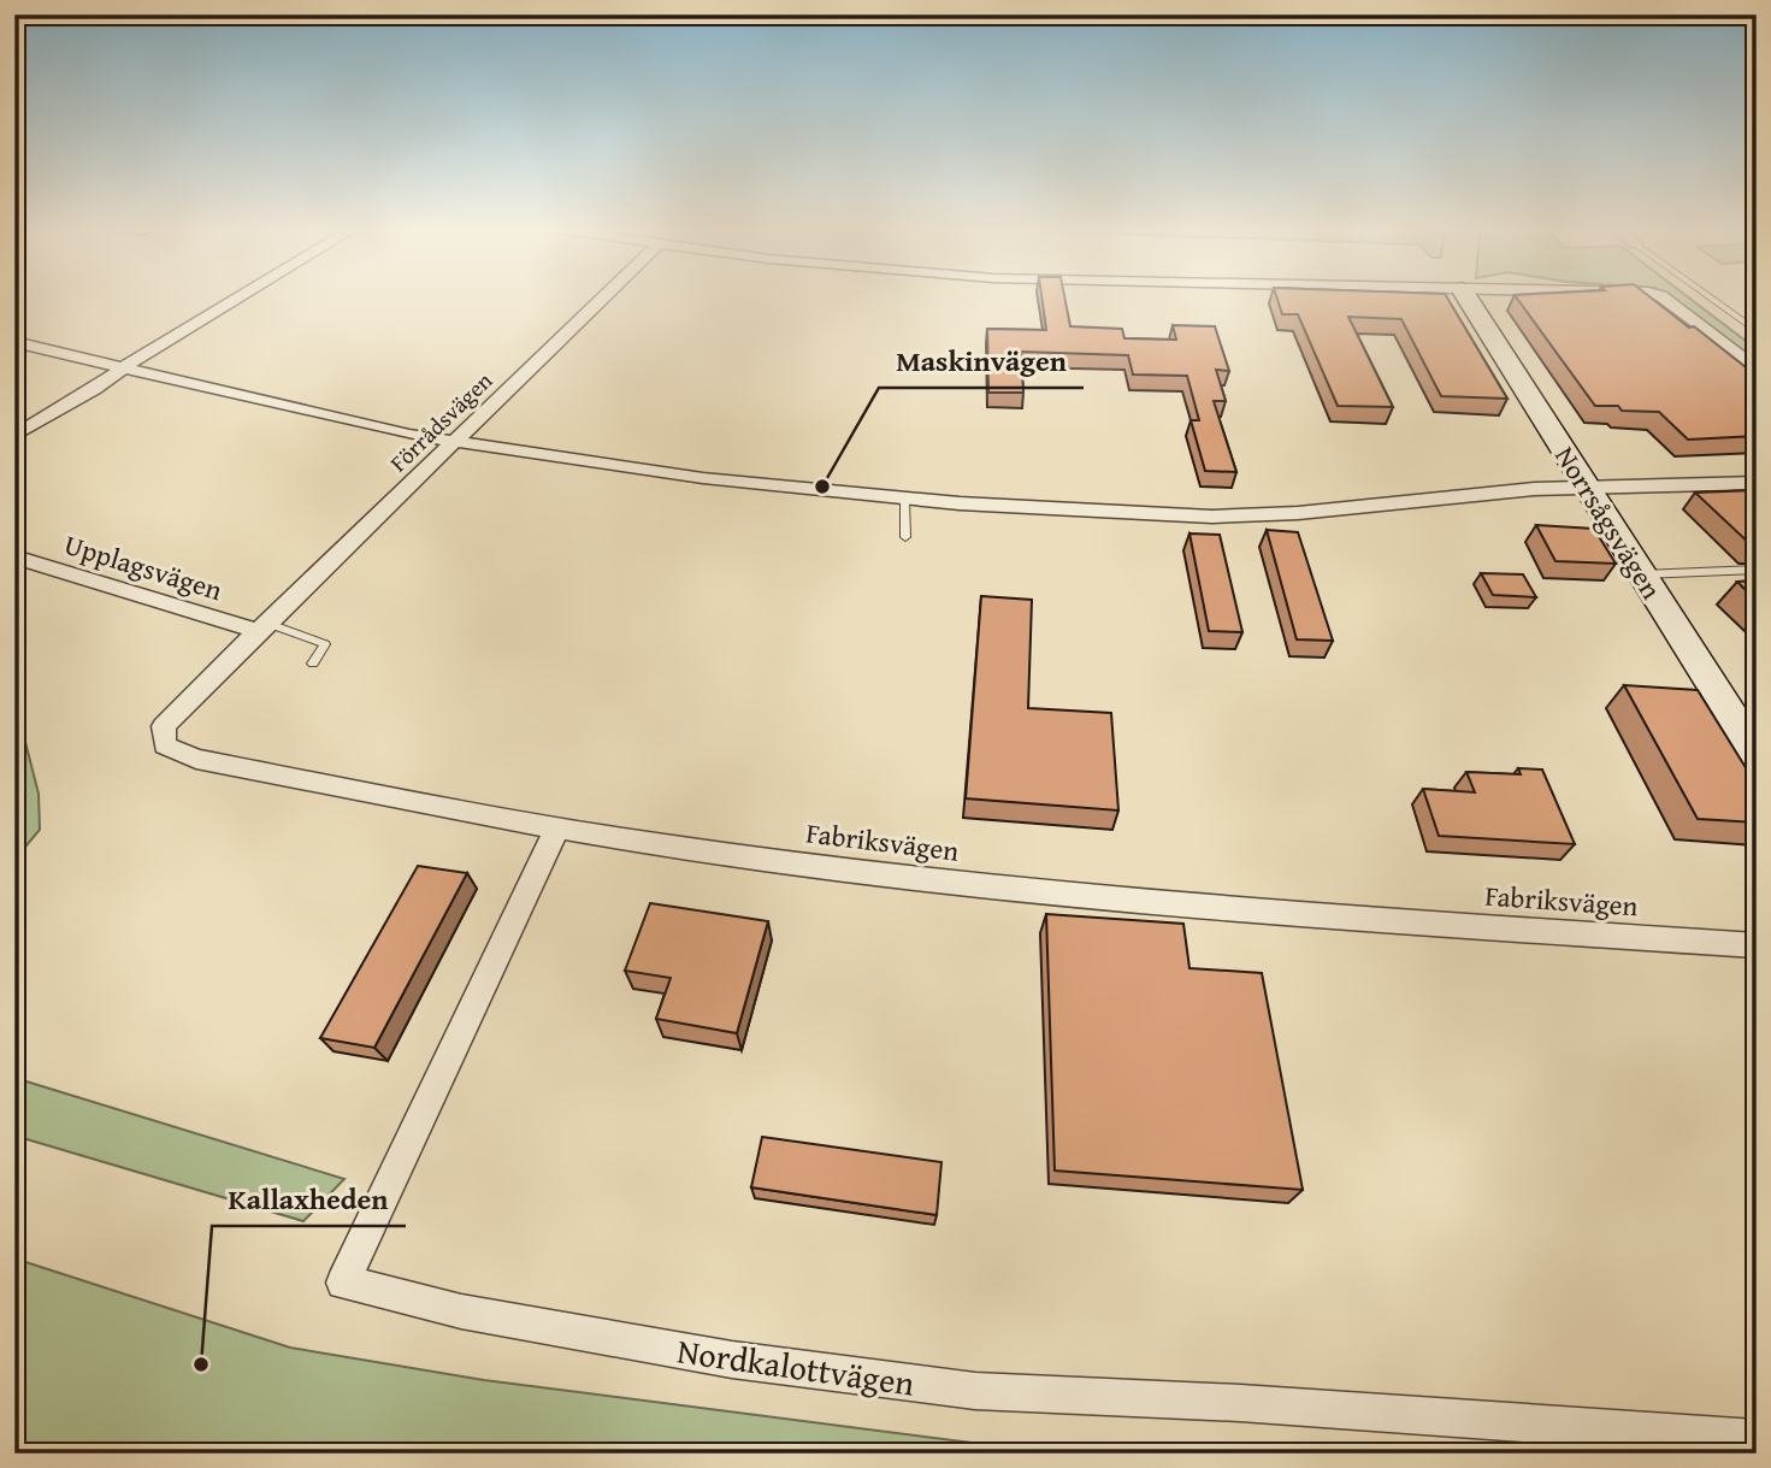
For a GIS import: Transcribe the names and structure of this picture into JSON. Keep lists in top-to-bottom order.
{
  "streets": {
    "street": [
      "Förrådsvägen",
      "Norrsågsvägen",
      "Upplagsvägen",
      "Fabriksvägen",
      "Nordkalottvägen"
    ]
  },
  "crossings": [
    ["Förrådsvägen", "Upplagsvägen"],
    ["Förrådsvägen", "Fabriksvägen"],
    ["Upplagsvägen", "Fabriksvägen"],
    ["Fabriksvägen", "Nordkalottvägen"]
  ],
  "places": ["Maskinvägen", "Kallaxheden"]
}
